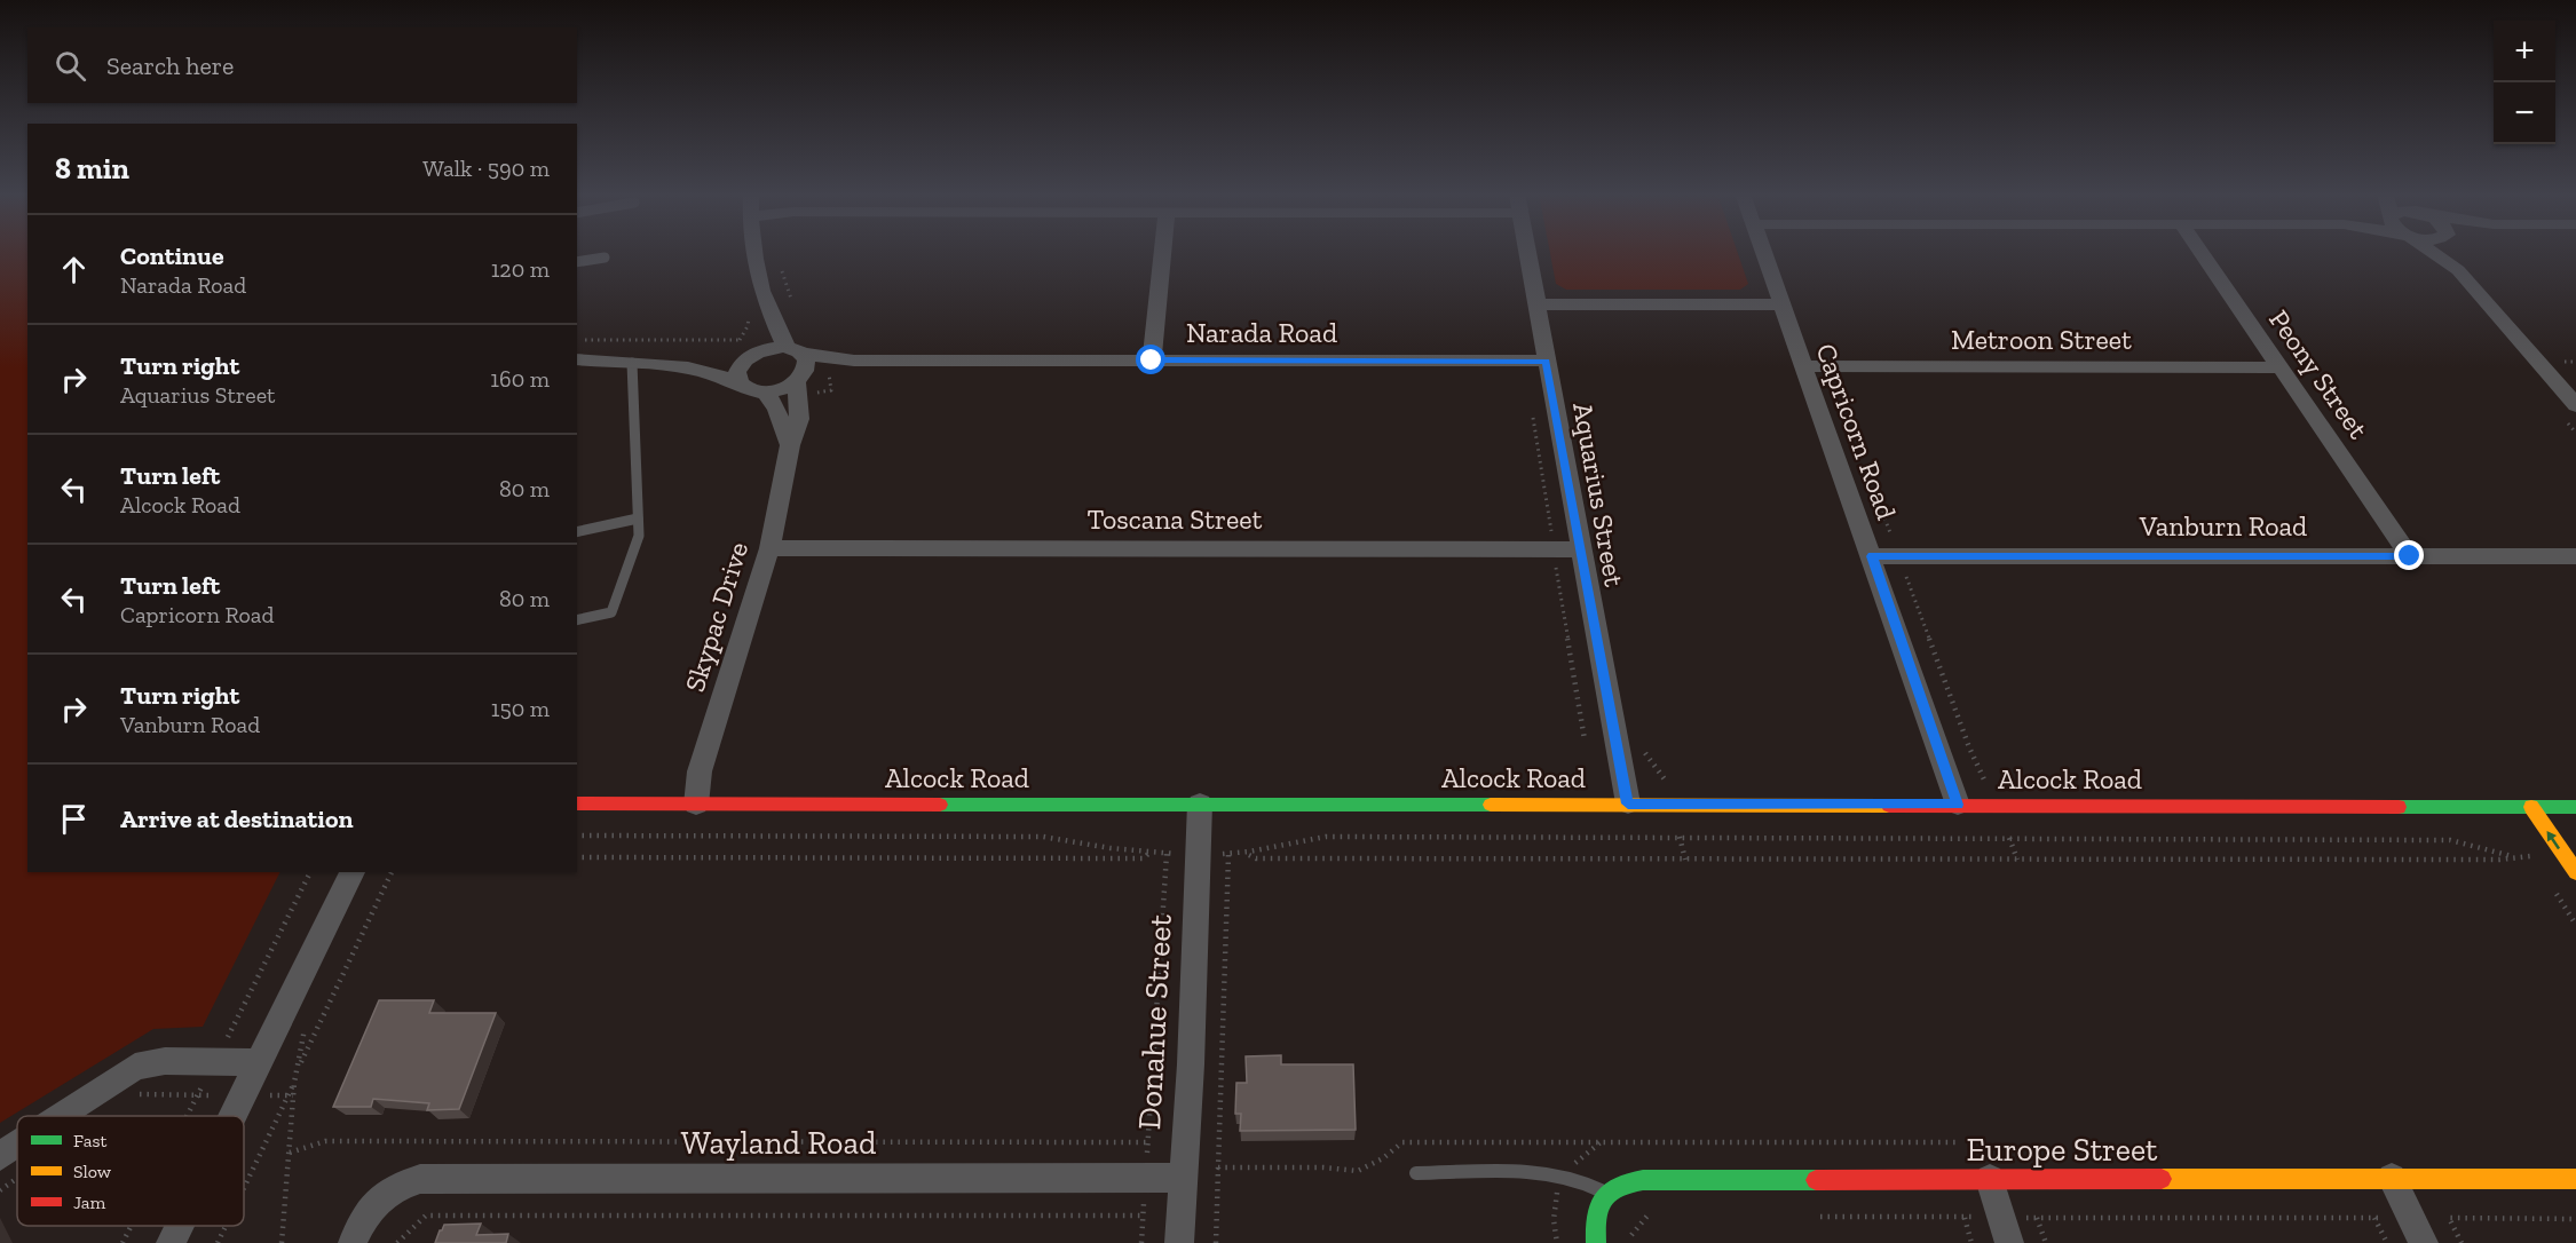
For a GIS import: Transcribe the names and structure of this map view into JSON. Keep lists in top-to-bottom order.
{
  "streets": {
    "street": [
      "Narada Road",
      "Metroon Street",
      "Peony Street",
      "Capricorn Road",
      "Aquarius Street",
      "Toscana Street",
      "Vanburn Road",
      "Skypac Drive",
      "Alcock Road",
      "Donahue Street",
      "Wayland Road",
      "Europe Street"
    ]
  },
  "crossings": [
    ["Narada Road", "Aquarius Street"],
    ["Narada Road", "Skypac Drive"],
    ["Metroon Street", "Peony Street"],
    ["Metroon Street", "Capricorn Road"],
    ["Peony Street", "Vanburn Road"],
    ["Capricorn Road", "Vanburn Road"],
    ["Capricorn Road", "Alcock Road"],
    ["Aquarius Street", "Toscana Street"],
    ["Aquarius Street", "Alcock Road"],
    ["Toscana Street", "Skypac Drive"],
    ["Skypac Drive", "Alcock Road"],
    ["Alcock Road", "Donahue Street"],
    ["Donahue Street", "Wayland Road"]
  ],
  "legend": ["Fast", "Slow", "Jam"],
  "page": {
    "map_buttons": ["+", "−"],
    "search": "Search here",
    "heading": ["8 min", "Walk · 590 m"],
    "list": [
      ["Continue", "Narada Road", "120 m"],
      ["Turn right", "Aquarius Street", "160 m"],
      ["Turn left", "Alcock Road", "80 m"],
      ["Turn left", "Capricorn Road", "80 m"],
      ["Turn right", "Vanburn Road", "150 m"],
      "Arrive at destination"
    ]
  }
}
